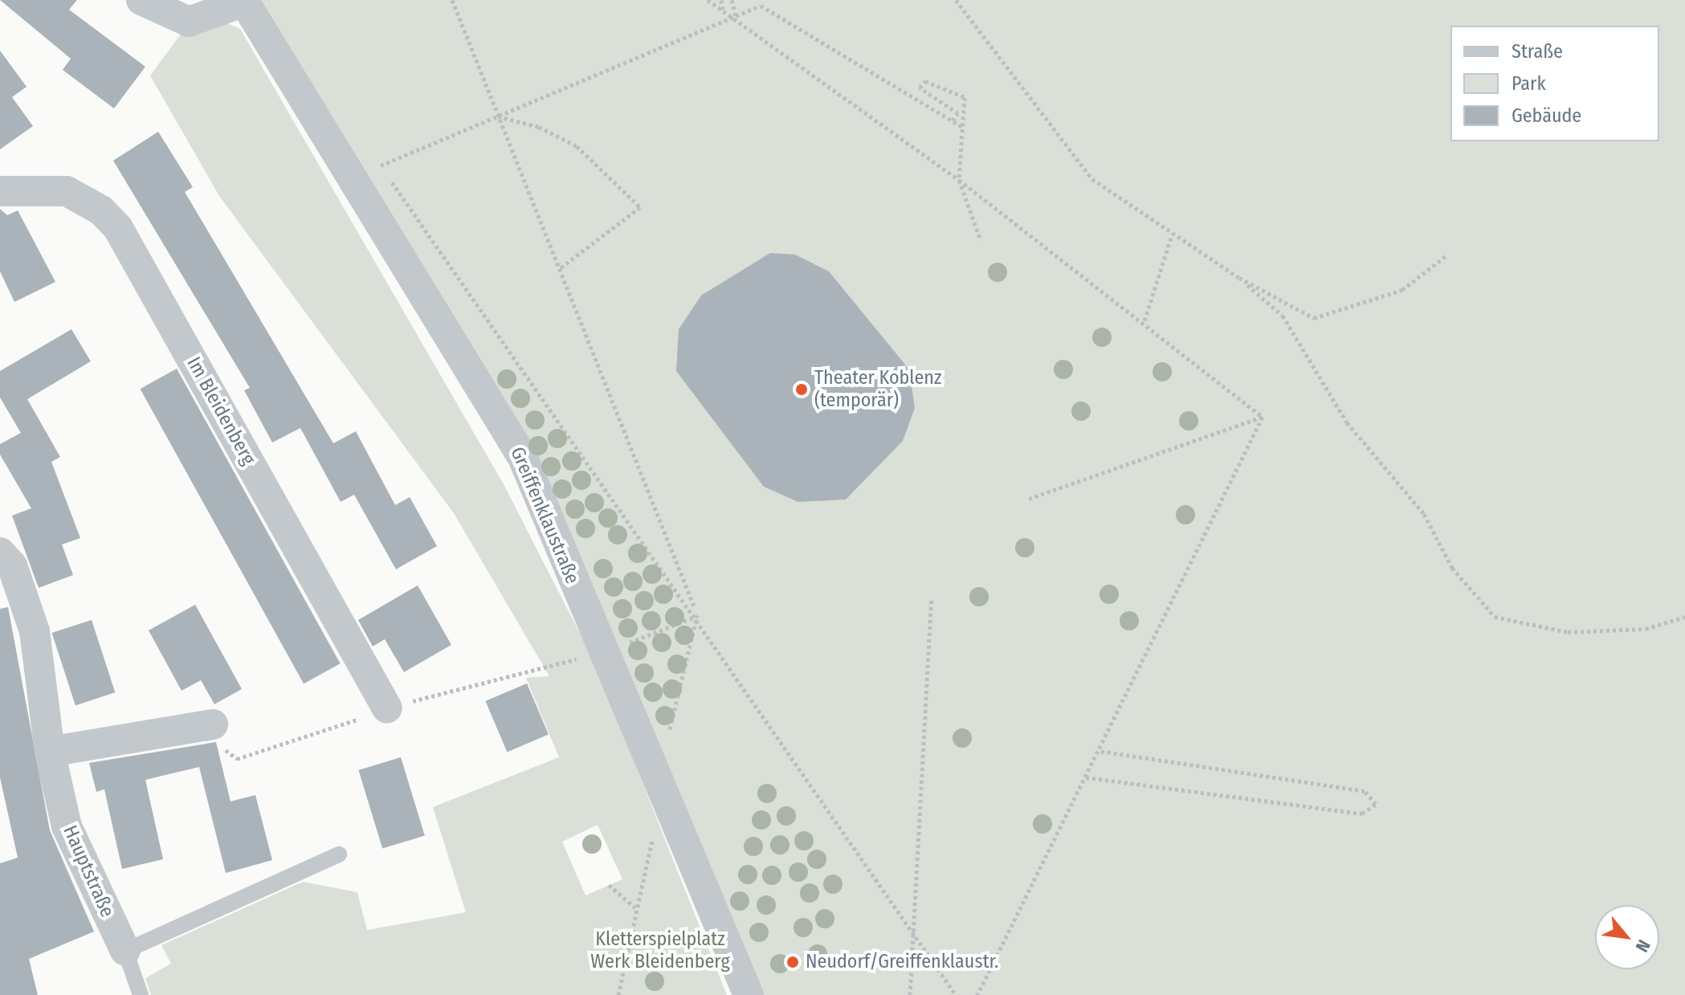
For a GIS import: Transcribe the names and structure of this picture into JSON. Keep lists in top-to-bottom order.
{
  "streets": {
    "street": ["Im Bleidenberg", "Greiffenklaustraße", "Hauptstraße"]
  },
  "parks": ["Kletterspielplatz Werk Bleidenberg"],
  "places": ["Theater Koblenz (temporär)", "Neudorf/Greiffenklaustr."],
  "legend": ["Straße", "Park", "Gebäude"],
  "north": "bottom right"
}
